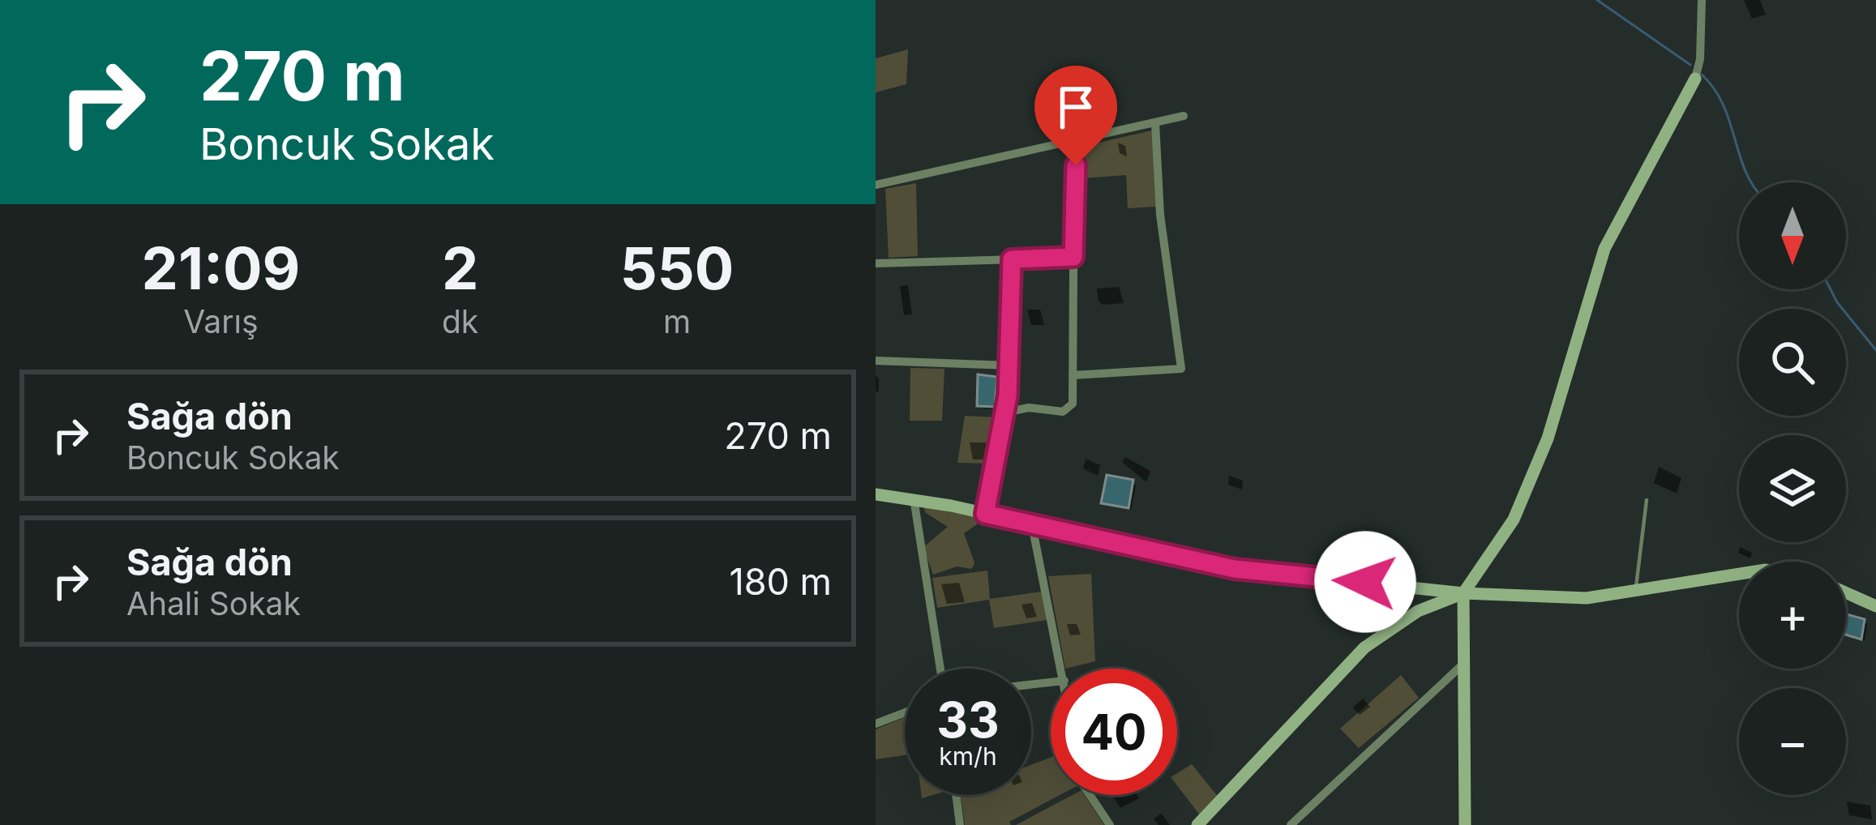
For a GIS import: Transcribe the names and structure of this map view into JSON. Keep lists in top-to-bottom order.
{
  "north": "bottom",
  "page": {
    "turn": ["270 m", "Boncuk Sokak"],
    "map_buttons": ["+", "−"],
    "eta": [
      "21:09",
      "Varış",
      "2",
      "dk",
      "550",
      "m"
    ],
    "list": [
      {
        "name": "Sağa dön",
        "note": "Boncuk Sokak",
        "value": "270 m"
      },
      {
        "name": "Sağa dön",
        "note": "Ahali Sokak",
        "value": "180 m"
      }
    ],
    "speed": "33 km/h",
    "limit": "40"
  }
}
